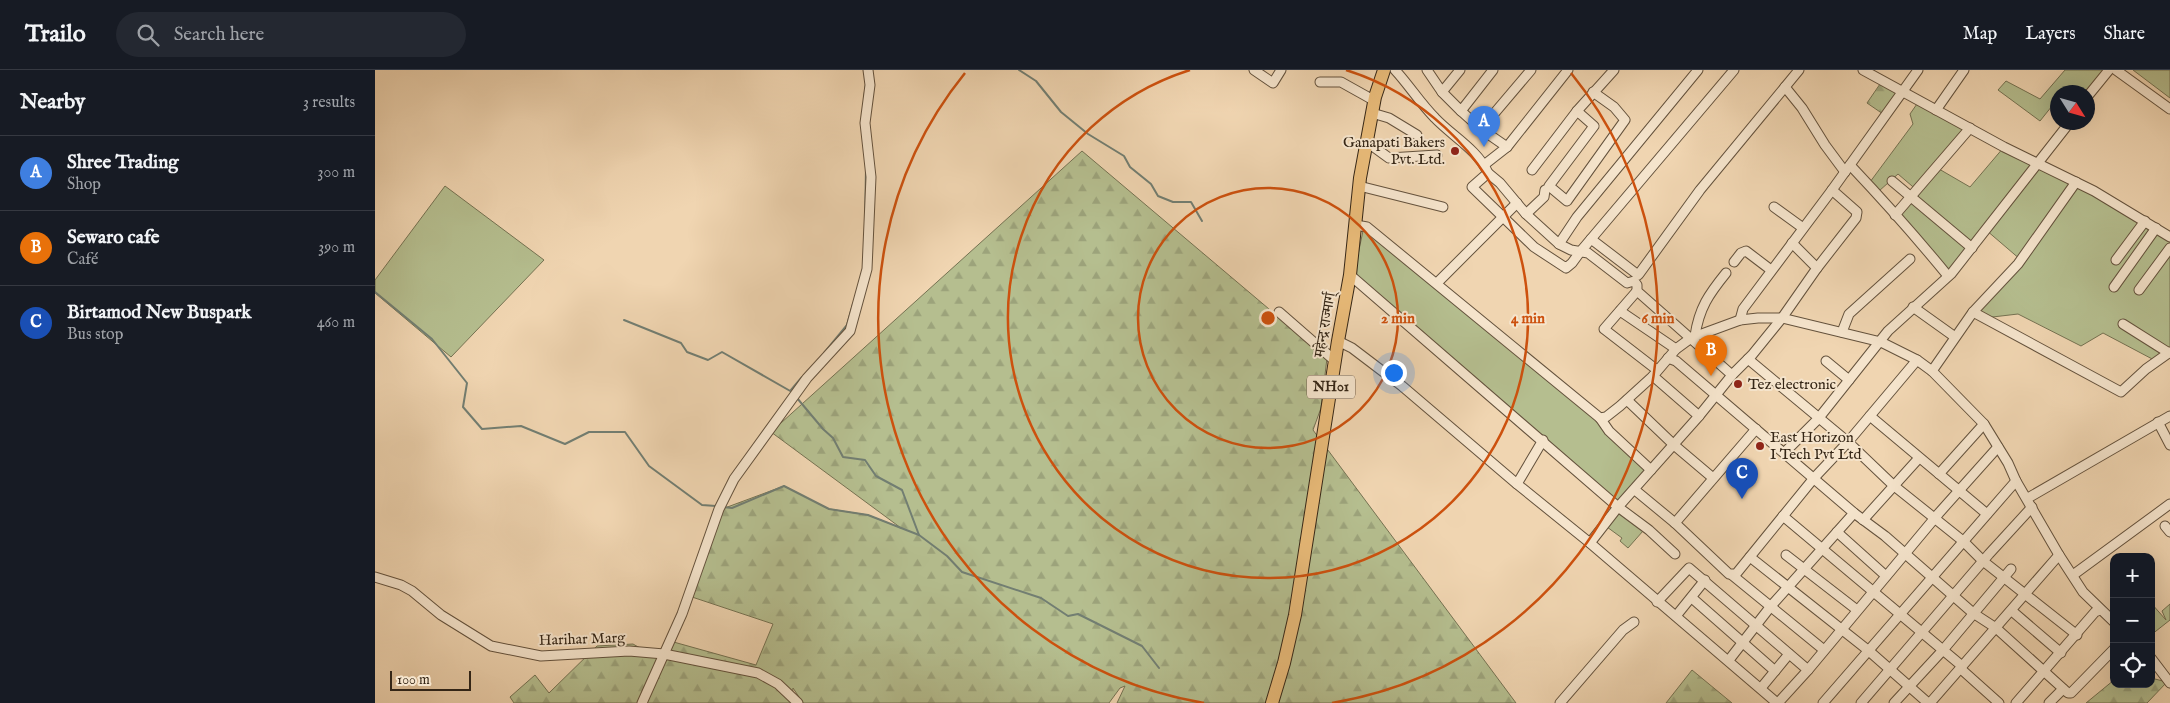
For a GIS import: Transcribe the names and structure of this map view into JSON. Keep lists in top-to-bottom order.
{
  "streets": {
    "highway": ["महेन्द्र राज्मार्ग्", "NH01"],
    "street": ["Harihar Marg"]
  },
  "places": ["Ganapati Bakers Pvt. Ltd.", "Tez electronic", "East Horizon I Tech Pvt Ltd"],
  "scale_bar": "100 m",
  "north": "bottom right",
  "page": {
    "header": "Trailo",
    "search": "Search here",
    "nav": ["Map", "Layers", "Share"],
    "heading": ["Nearby", "3 results"],
    "pins": ["A", "B", "C"],
    "list": [
      {
        "mark": "A",
        "name": "Shree Trading",
        "note": "Shop",
        "value": "300 m"
      },
      {
        "mark": "B",
        "name": "Sewaro cafe",
        "note": "Café",
        "value": "390 m"
      },
      {
        "mark": "C",
        "name": "Birtamod New Buspark",
        "note": "Bus stop",
        "value": "460 m"
      }
    ],
    "map_buttons": ["+", "−"],
    "scale": "100 m"
  },
  "rings": ["2 min", "4 min", "6 min"]
}
